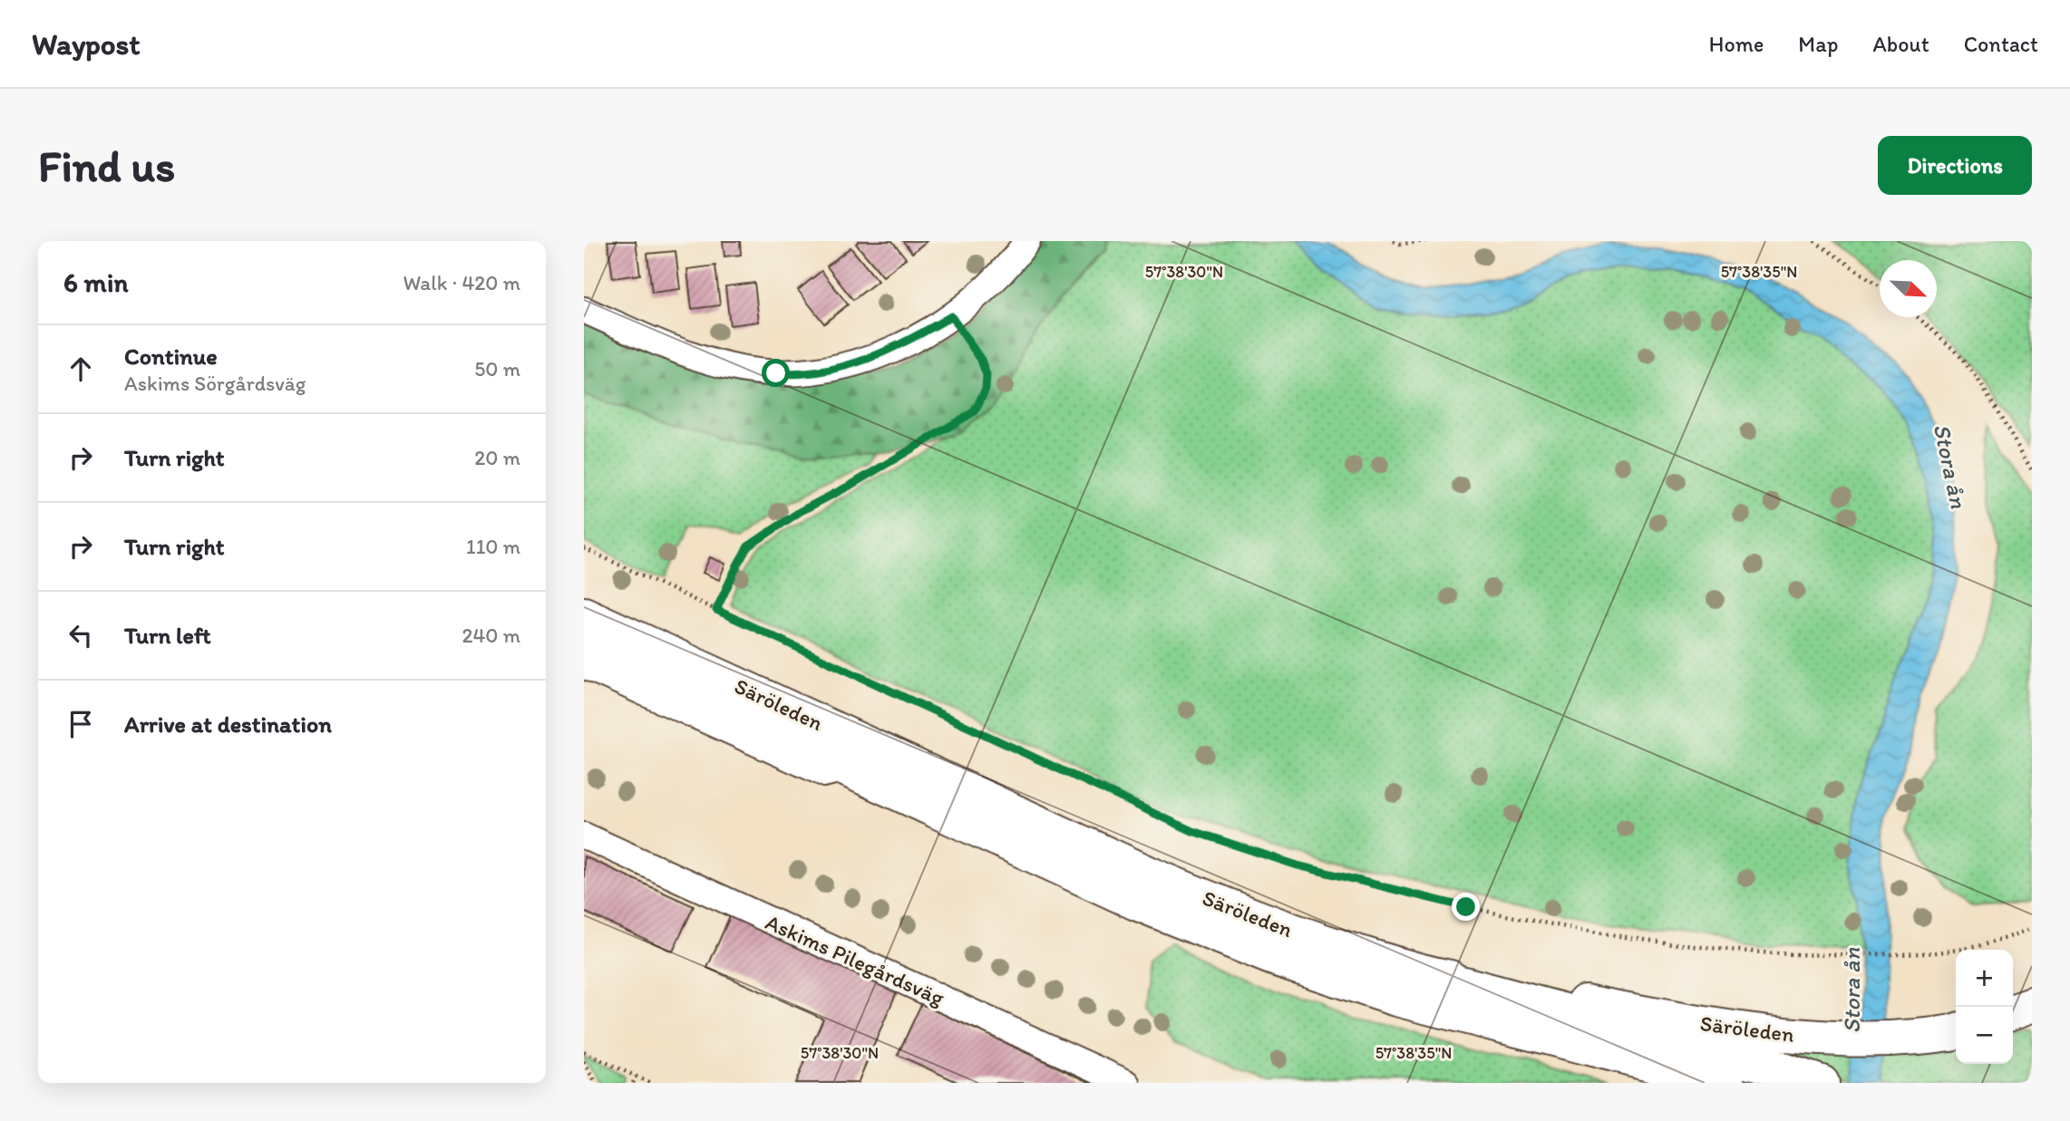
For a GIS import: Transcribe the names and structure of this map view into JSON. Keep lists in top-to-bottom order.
{
  "streets": {
    "main road": ["Säröleden"],
    "street": ["Askims Pilegårdsväg"]
  },
  "water": ["Stora ån"],
  "north": "bottom right",
  "page": {
    "header": "Waypost",
    "nav": [
      "Home",
      "Map",
      "About",
      "Contact"
    ],
    "buttons": "Directions",
    "title": "Find us",
    "heading": ["6 min", "Walk · 420 m"],
    "list": [
      ["Continue", "Askims Sörgårdsväg", "50 m"],
      ["Turn right", "20 m"],
      ["Turn right", "110 m"],
      ["Turn left", "240 m"],
      "Arrive at destination"
    ],
    "map_buttons": ["+", "−"]
  },
  "coordinates": ["57°38'30\"N", "57°38'35\"N"]
}
